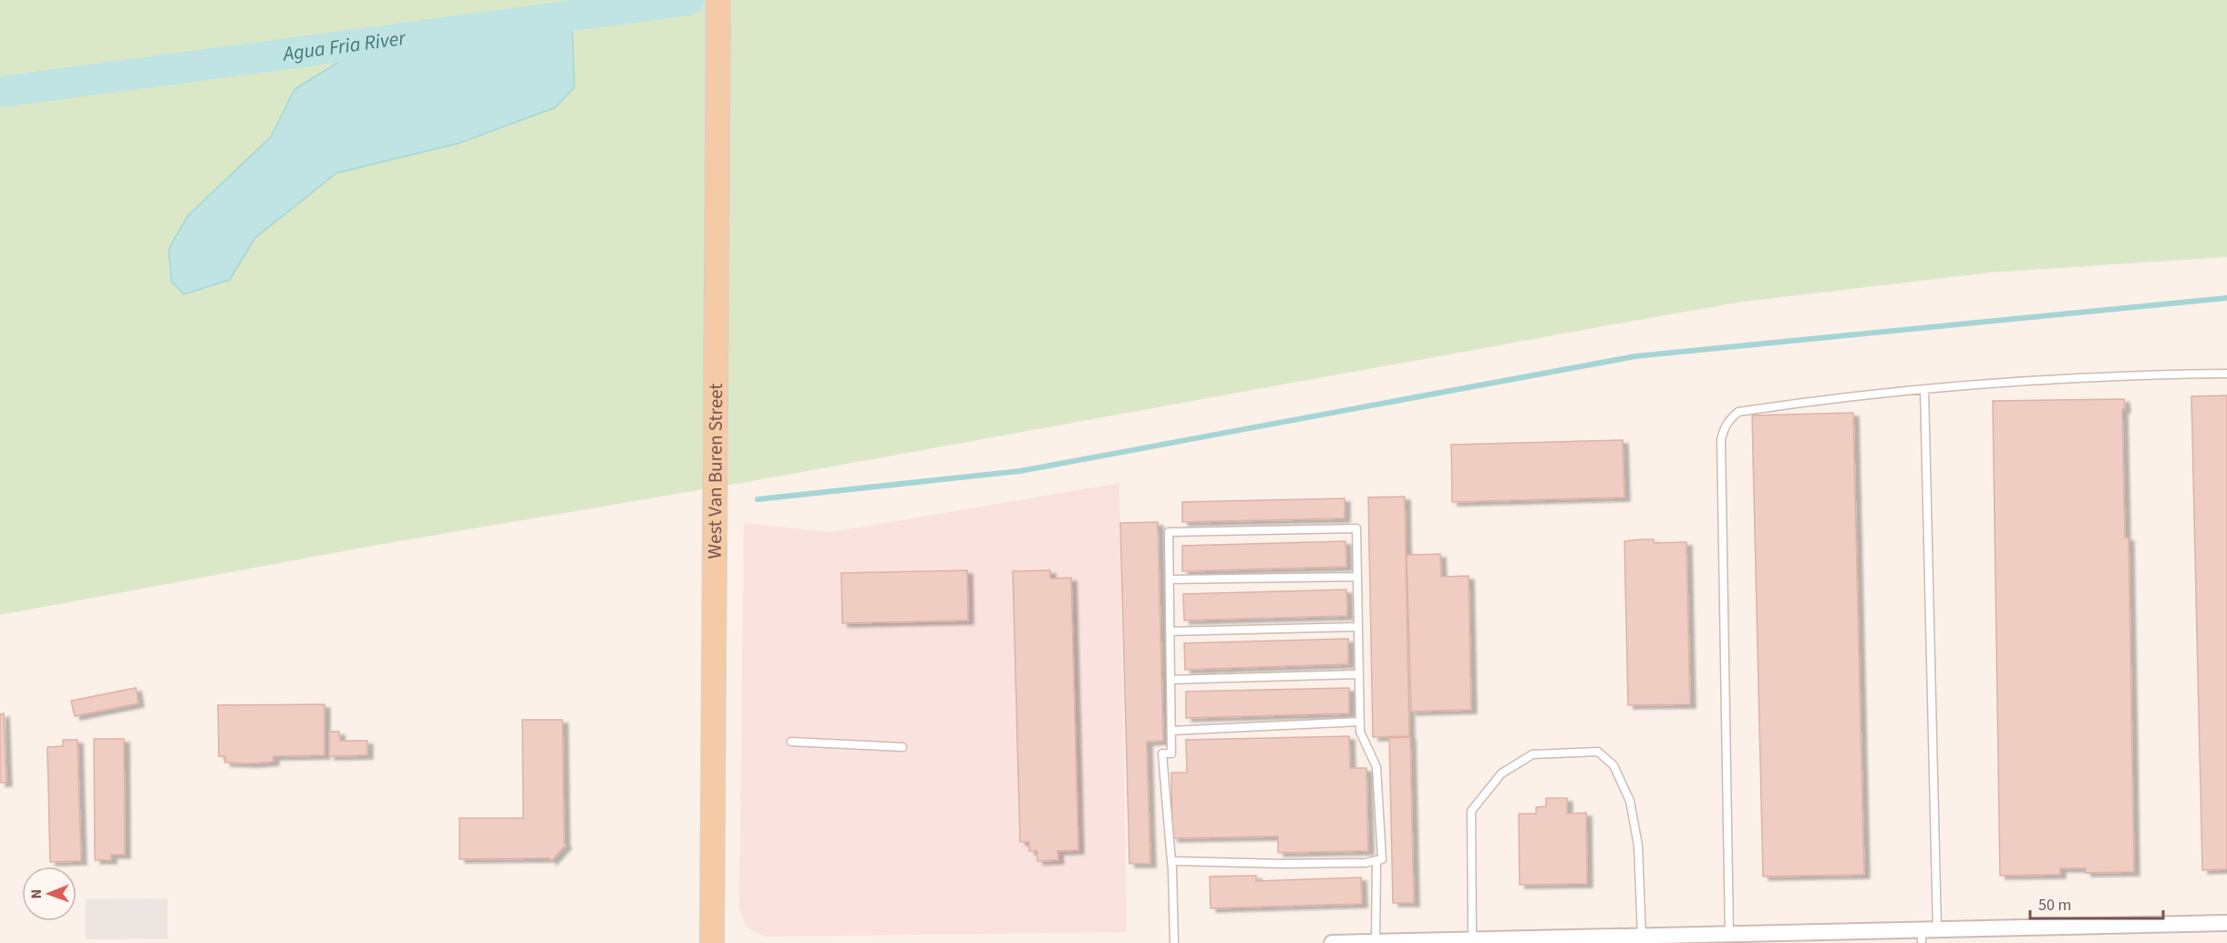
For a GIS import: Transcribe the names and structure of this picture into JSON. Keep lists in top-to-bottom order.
{
  "streets": {
    "main road": ["West Van Buren Street"]
  },
  "water": ["Agua Fria River"],
  "scale_bar": "50 m",
  "north": "left"
}
